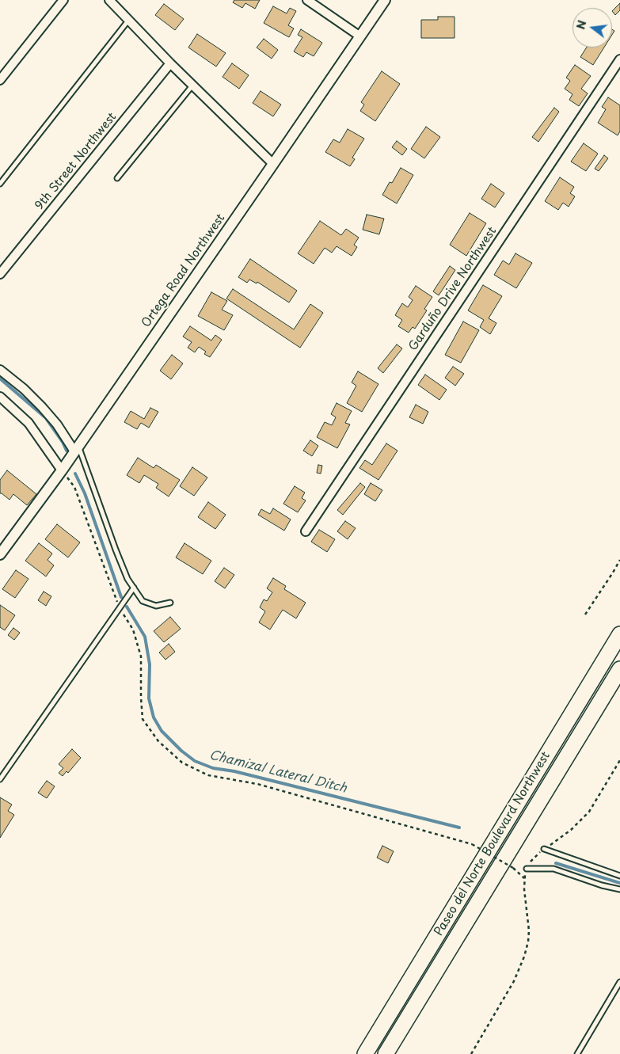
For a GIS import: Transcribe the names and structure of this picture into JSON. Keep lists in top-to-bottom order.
{
  "streets": {
    "highway": ["Paseo del Norte Boulevard Northwest"],
    "street": ["9th Street Northwest", "Ortega Road Northwest", "Garduño Drive Northwest"]
  },
  "water": ["Chamizal Lateral Ditch"],
  "north": "left"
}
